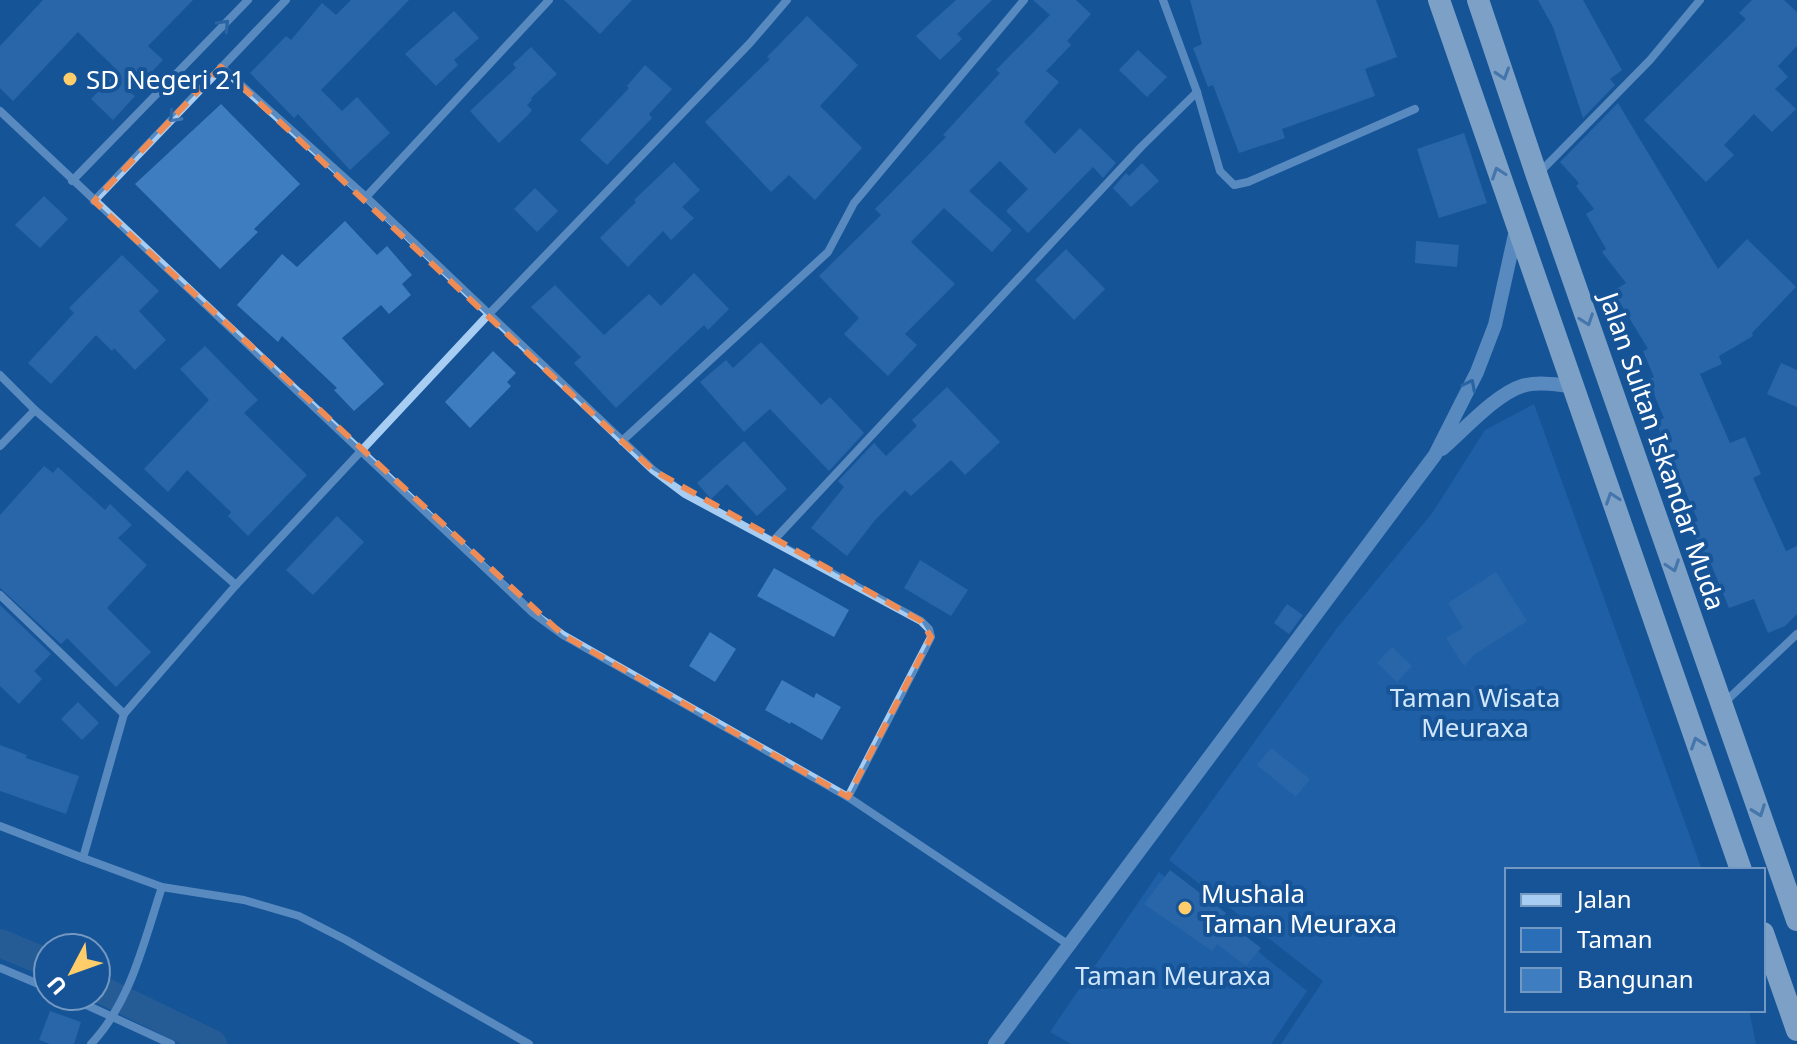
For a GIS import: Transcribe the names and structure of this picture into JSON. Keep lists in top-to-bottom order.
{
  "streets": {
    "highway": ["Jalan Sultan Iskandar Muda"]
  },
  "parks": ["Taman Wisata Meuraxa", "Taman Meuraxa"],
  "places": ["SD Negeri 21", "Mushala Taman Meuraxa"],
  "legend": ["Jalan", "Taman", "Bangunan"],
  "north": "bottom left"
}
